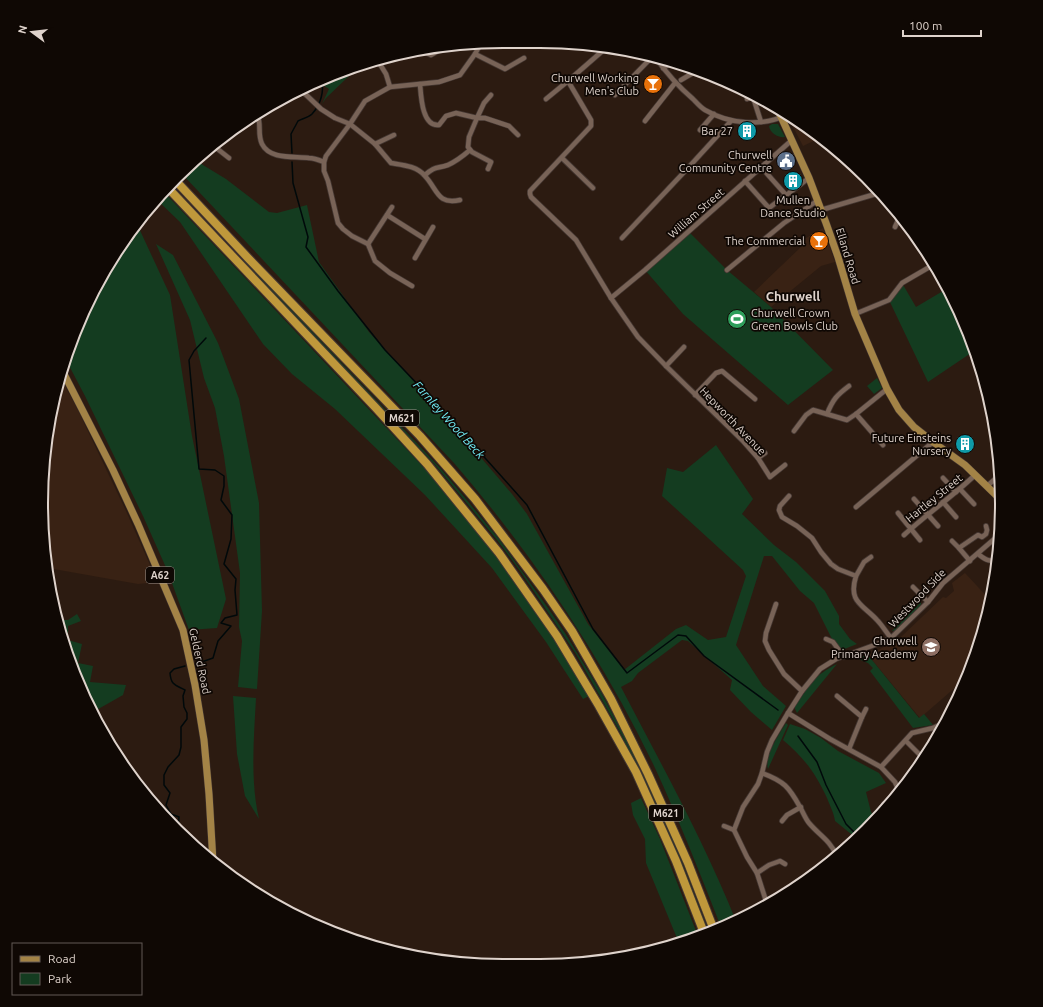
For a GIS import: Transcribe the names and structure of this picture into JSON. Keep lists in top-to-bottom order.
{
  "streets": {
    "highway": ["M621"],
    "main road": ["Elland Road", "A62", "Gelderd Road"],
    "street": [
      "William Street",
      "Hepworth Avenue",
      "Hartley Street",
      "Westwood Side"
    ]
  },
  "crossings": [
    ["William Street", "Elland Road"],
    ["William Street", "Hepworth Avenue"],
    ["Elland Road", "Hartley Street"]
  ],
  "districts": ["Churwell"],
  "water": ["Farnley Wood Beck"],
  "places": {
    "bar": ["Churwell Working Men's Club", "The Commercial"],
    "building": ["Bar 27", "Mullen Dance Studio", "Future Einsteins Nursery"],
    "public building": ["Churwell Community Centre"],
    "sports": ["Churwell Crown Green Bowls Club"],
    "school or university": ["Churwell Primary Academy"]
  },
  "legend": ["Road", "Park"],
  "scale_bar": "100 m",
  "north": "left"
}
